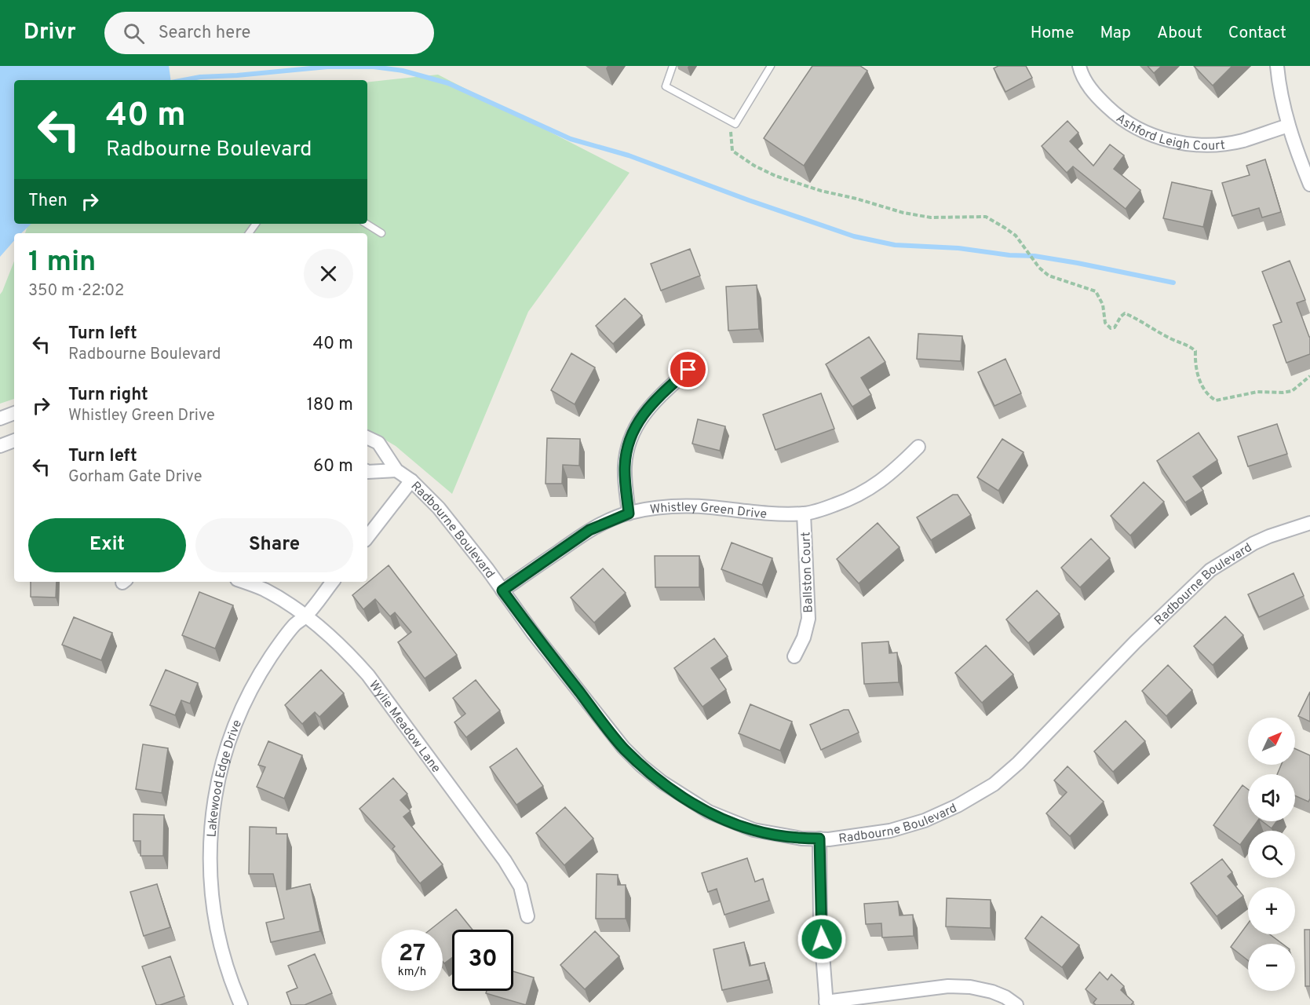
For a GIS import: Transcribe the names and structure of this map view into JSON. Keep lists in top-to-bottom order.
{
  "streets": {
    "street": [
      "Ashford Leigh Court",
      "Whistley Green Drive",
      "Radbourne Boulevard",
      "Ballston Court",
      "Wylie Meadow Lane",
      "Lakewood Edge Drive"
    ]
  },
  "crossings": [
    ["Whistley Green Drive", "Radbourne Boulevard"],
    ["Whistley Green Drive", "Ballston Court"],
    ["Wylie Meadow Lane", "Lakewood Edge Drive"]
  ],
  "north": "top right",
  "page": {
    "header": "Drivr",
    "search": "Search here",
    "nav": [
      "Home",
      "Map",
      "About",
      "Contact"
    ],
    "turn": ["40 m", "Radbourne Boulevard"],
    "then": "Then",
    "heading": ["1 min", "350 m · 22:02"],
    "list": [
      {
        "name": "Turn left",
        "note": "Radbourne Boulevard",
        "value": "40 m"
      },
      {
        "name": "Turn right",
        "note": "Whistley Green Drive",
        "value": "180 m"
      },
      {
        "name": "Turn left",
        "note": "Gorham Gate Drive",
        "value": "60 m"
      }
    ],
    "buttons": ["Exit", "Share"],
    "map_buttons": ["+", "−"],
    "speed": "27 km/h",
    "limit": "30"
  }
}
